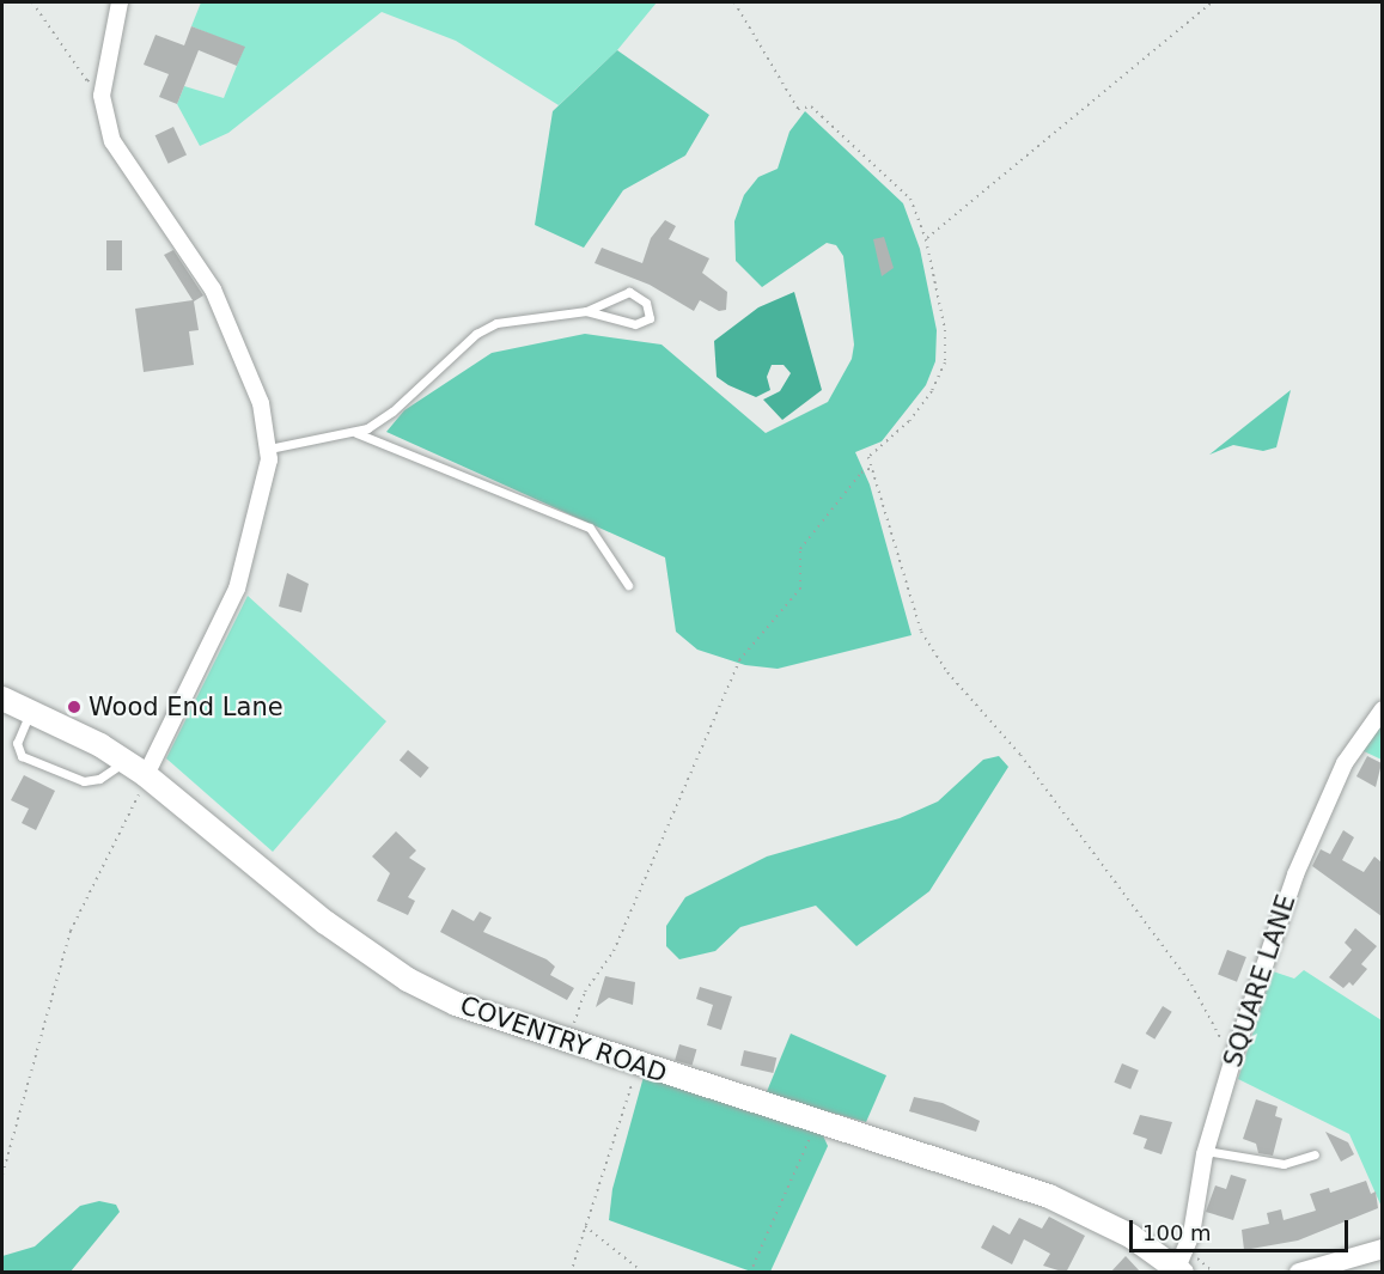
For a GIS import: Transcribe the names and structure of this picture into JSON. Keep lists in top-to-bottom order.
{
  "streets": {
    "main road": ["COVENTRY ROAD"],
    "street": ["SQUARE LANE"]
  },
  "crossings": [
    ["SQUARE LANE", "COVENTRY ROAD"]
  ],
  "places": ["Wood End Lane"],
  "scale_bar": "100 m"
}
